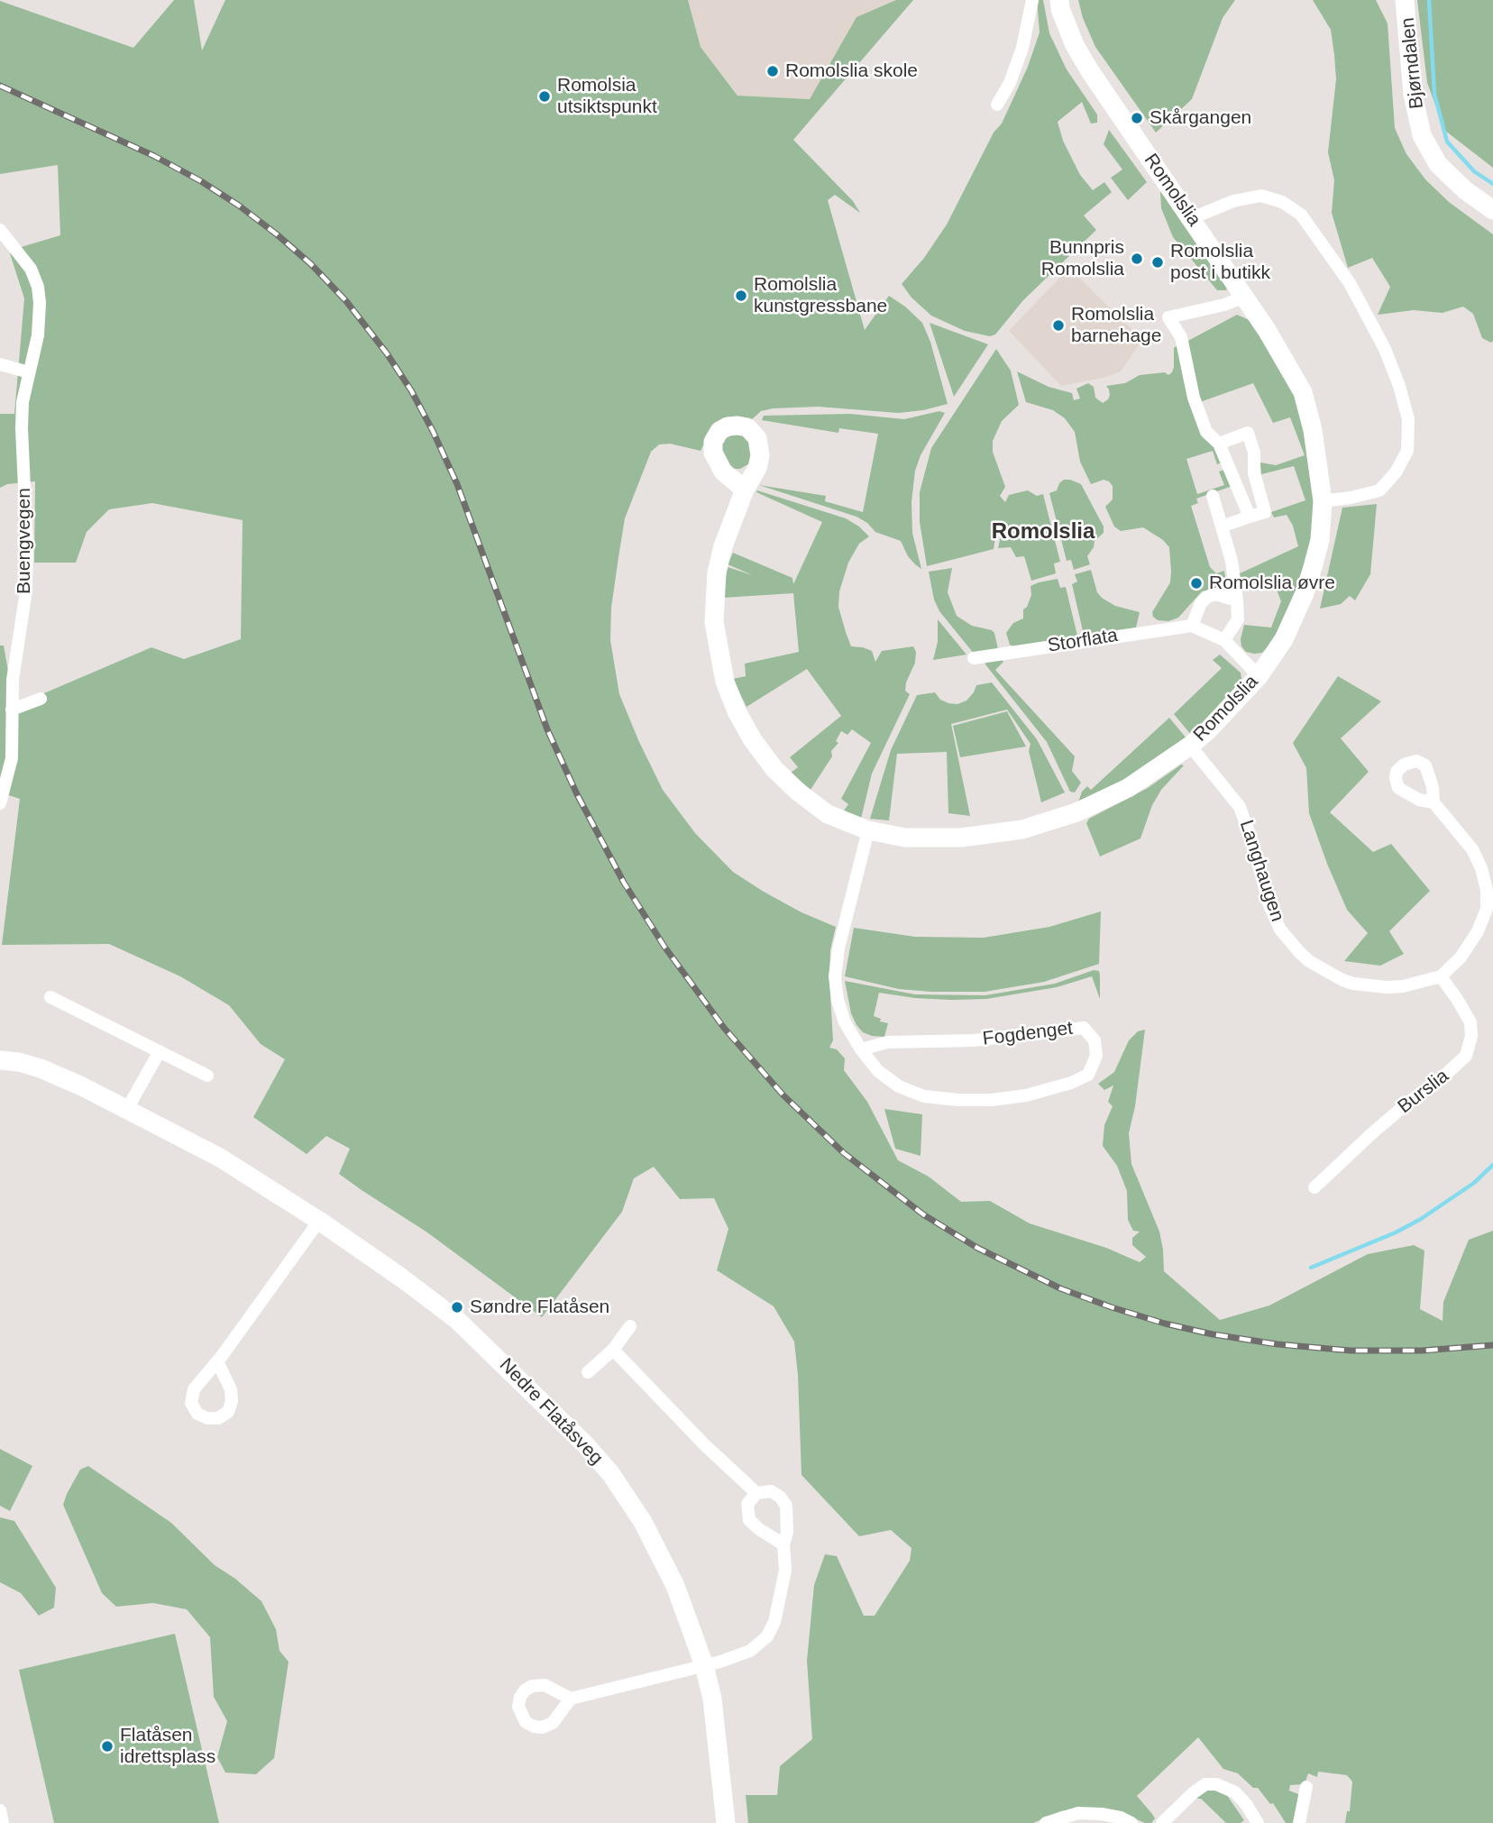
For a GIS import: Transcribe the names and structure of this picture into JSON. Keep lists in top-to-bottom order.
{
  "streets": {
    "street": [
      "Bjørndalen",
      "Romolslia",
      "Buengvegen",
      "Storflata",
      "Langhaugen",
      "Fogdenget",
      "Burslia",
      "Nedre Flatåsveg"
    ]
  },
  "crossings": [
    ["Romolslia", "Langhaugen"],
    ["Romolslia", "Fogdenget"],
    ["Langhaugen", "Burslia"]
  ],
  "districts": ["Romolslia"],
  "places": [
    "Romolslia skole",
    "Romolsia utsiktspunkt",
    "Skårgangen",
    "Bunnpris Romolslia",
    "Romolslia post i butikk",
    "Romolslia kunstgressbane",
    "Romolslia barnehage",
    "Romolslia øvre",
    "Søndre Flatåsen",
    "Flatåsen idrettsplass"
  ]
}
